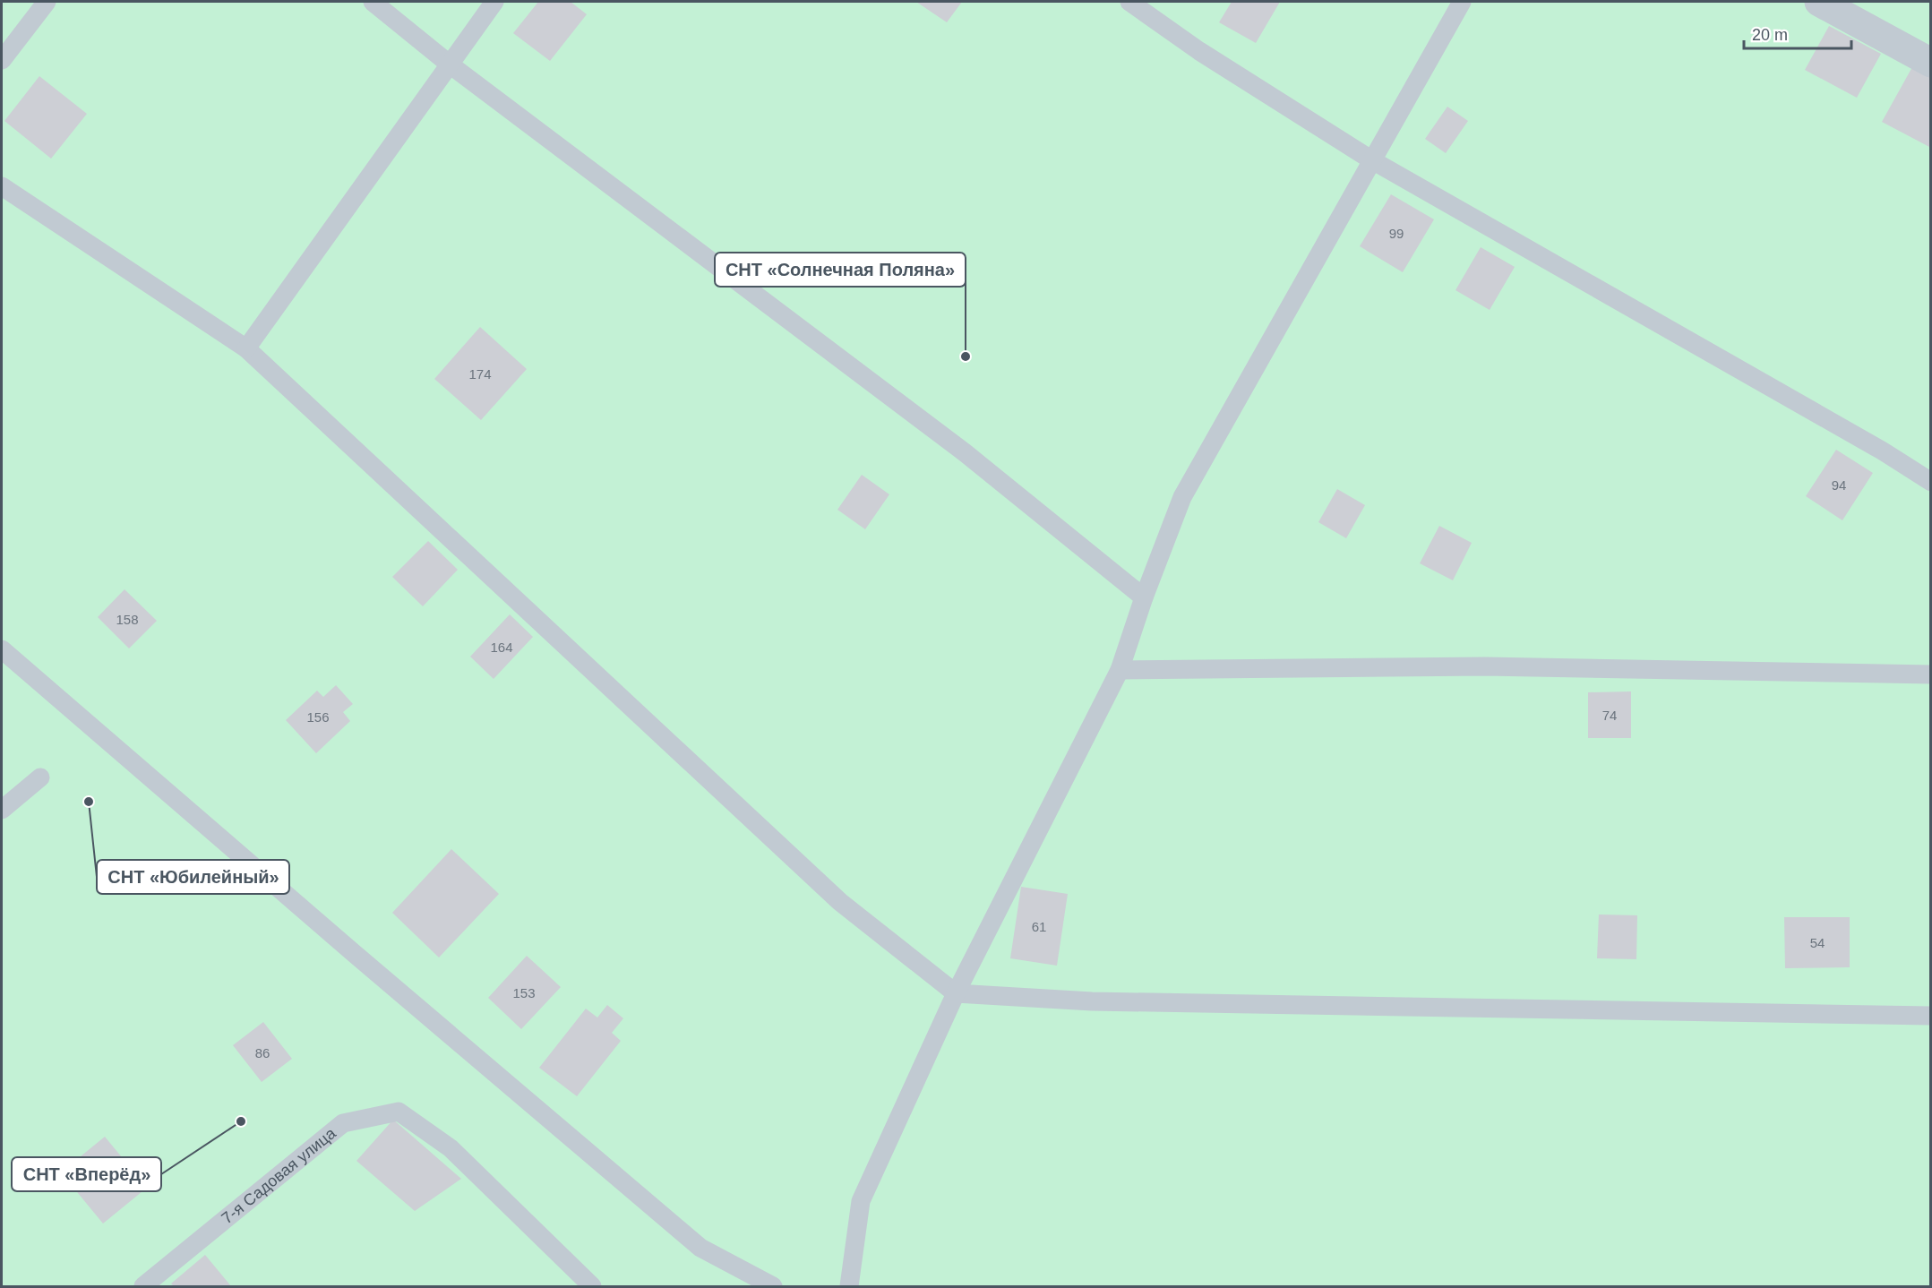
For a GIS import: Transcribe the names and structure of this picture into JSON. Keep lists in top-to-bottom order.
{
  "streets": {
    "lane": ["7-я Садовая улица"]
  },
  "places": ["СНТ «Солнечная Поляна»", "СНТ «Юбилейный»", "СНТ «Вперёд»"],
  "house_numbers": [
    "99",
    "174",
    "94",
    "158",
    "164",
    "74",
    "156",
    "61",
    "54",
    "153",
    "86"
  ],
  "scale_bar": "20 m"
}
